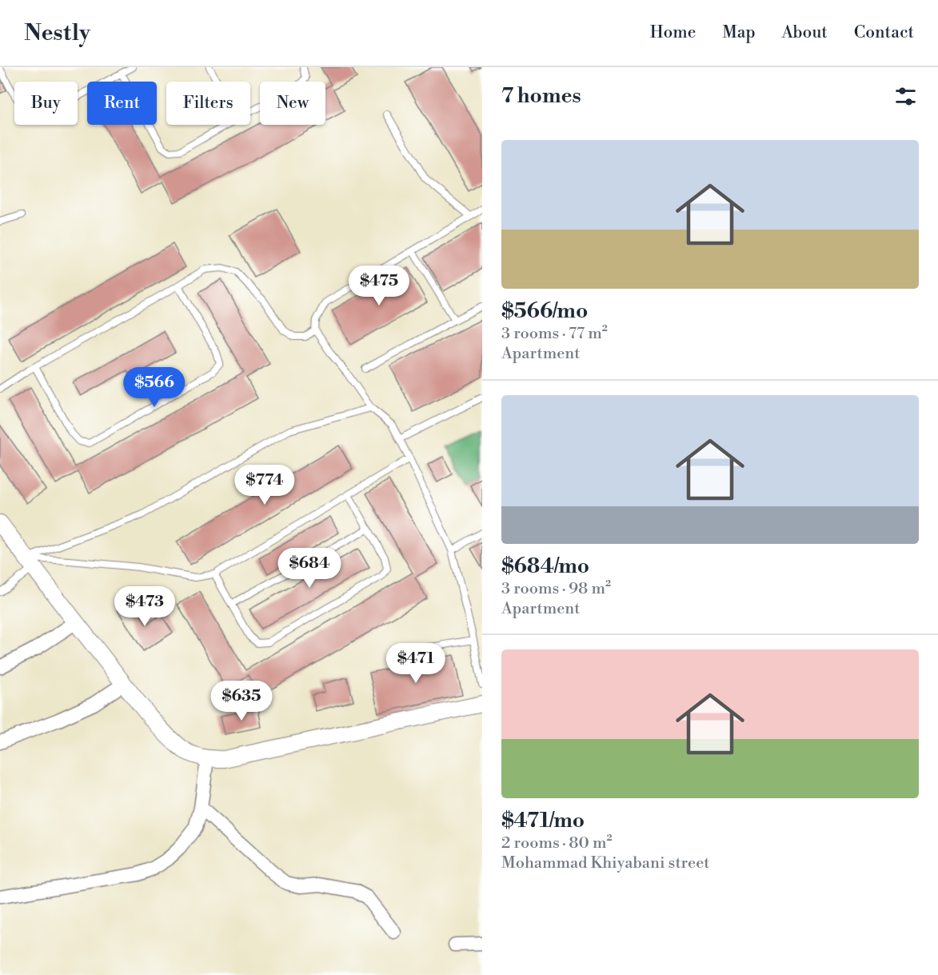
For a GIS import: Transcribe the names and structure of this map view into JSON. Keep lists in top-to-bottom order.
{
  "page": {
    "header": "Nestly",
    "nav": [
      "Home",
      "Map",
      "About",
      "Contact"
    ],
    "heading": "7 homes",
    "chip": [
      "Buy",
      "Rent",
      "Filters",
      "New"
    ],
    "list": [
      {
        "name": "$566/mo",
        "note": "3 rooms · 77 m² · Apartment"
      },
      {
        "name": "$684/mo",
        "note": "3 rooms · 98 m² · Apartment"
      },
      {
        "name": "$471/mo",
        "note": "2 rooms · 80 m² · Mohammad Khiyabani street"
      }
    ],
    "price": [
      "$475",
      "$566",
      "$774",
      "$684",
      "$473",
      "$471",
      "$635"
    ]
  }
}
